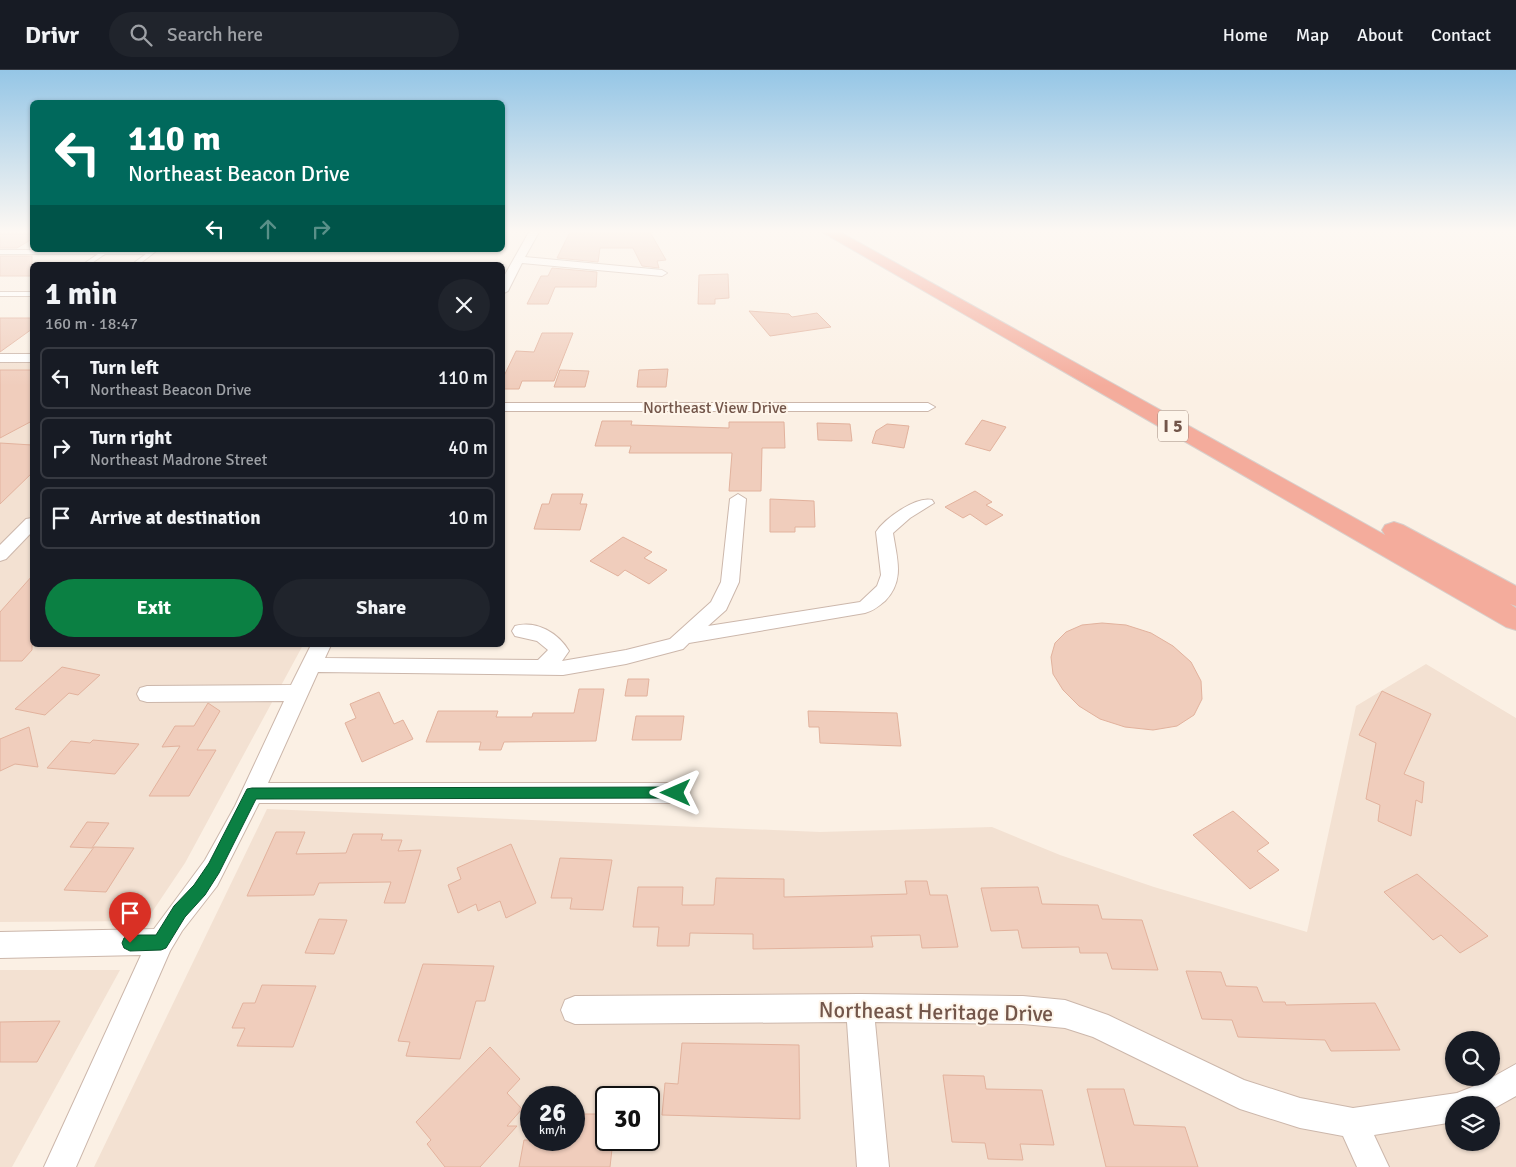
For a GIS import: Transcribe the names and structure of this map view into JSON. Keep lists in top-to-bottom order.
{
  "streets": {
    "highway": ["I 5"],
    "street": ["Northeast View Drive", "Northeast Heritage Drive"]
  },
  "page": {
    "header": "Drivr",
    "search": "Search here",
    "nav": [
      "Home",
      "Map",
      "About",
      "Contact"
    ],
    "turn": ["110 m", "Northeast Beacon Drive"],
    "heading": ["1 min", "160 m · 18:47"],
    "list": [
      {
        "name": "Turn left",
        "note": "Northeast Beacon Drive",
        "value": "110 m"
      },
      {
        "name": "Turn right",
        "note": "Northeast Madrone Street",
        "value": "40 m"
      },
      {
        "name": "Arrive at destination",
        "value": "10 m"
      }
    ],
    "buttons": ["Exit", "Share"],
    "speed": "26 km/h",
    "limit": "30"
  }
}
